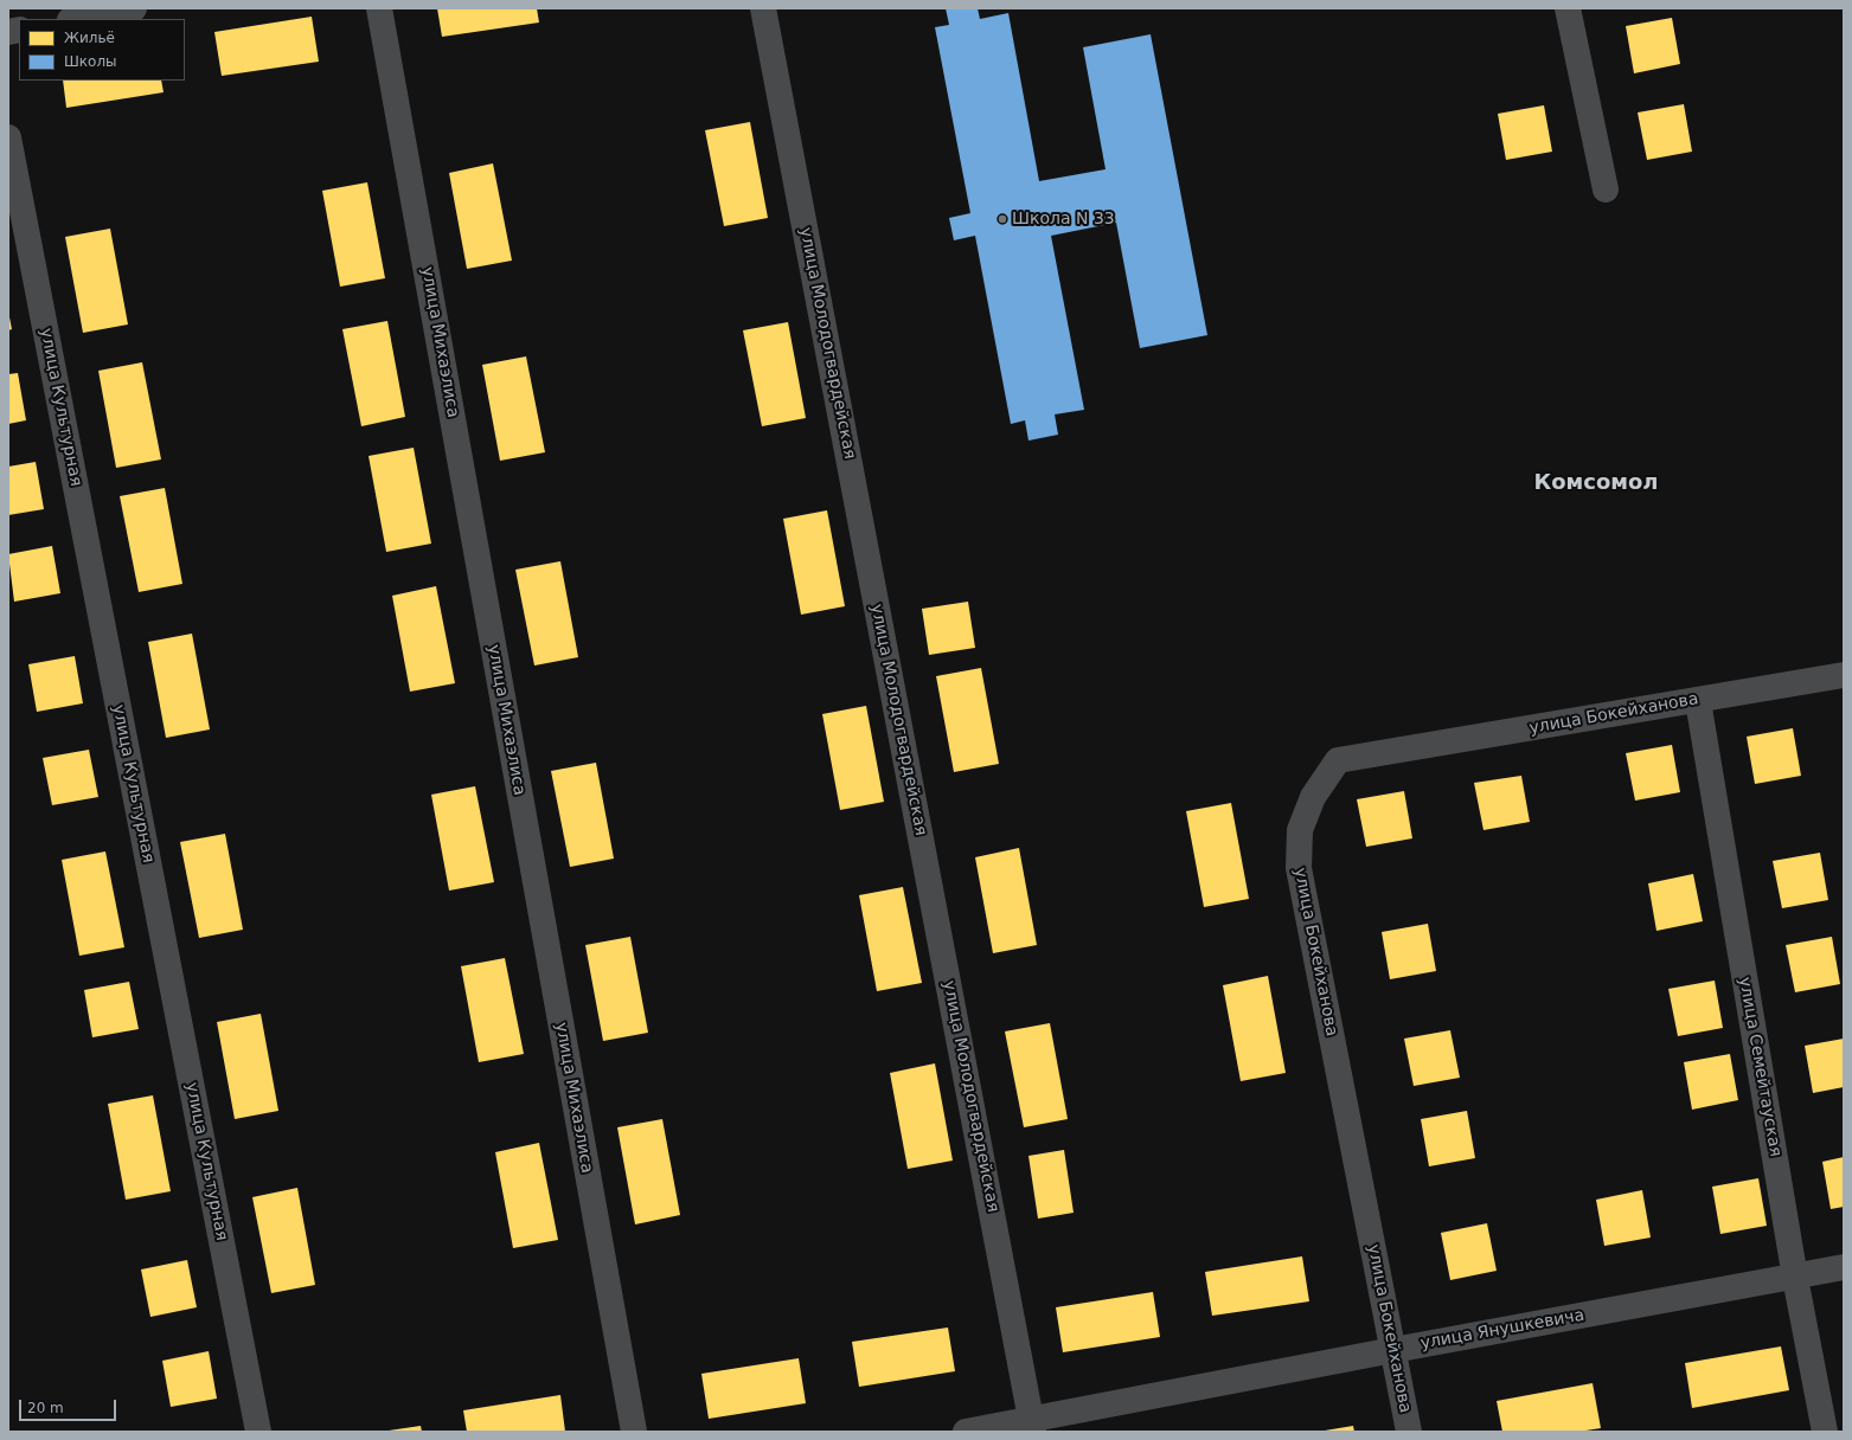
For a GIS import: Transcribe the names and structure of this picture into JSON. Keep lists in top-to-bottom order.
{
  "streets": {
    "street": [
      "улица Михаэлиса",
      "улица Молодогвардейская",
      "улица Культурная",
      "улица Бокейханова",
      "улица Семейтауская",
      "улица Янушкевича"
    ]
  },
  "crossings": [
    ["улица Молодогвардейская", "улица Янушкевича"],
    ["улица Бокейханова", "улица Семейтауская"],
    ["улица Бокейханова", "улица Янушкевича"],
    ["улица Семейтауская", "улица Янушкевича"]
  ],
  "districts": ["Комсомол"],
  "places": ["Школа N 33"],
  "legend": ["Жильё", "Школы"],
  "scale_bar": "20 m"
}
